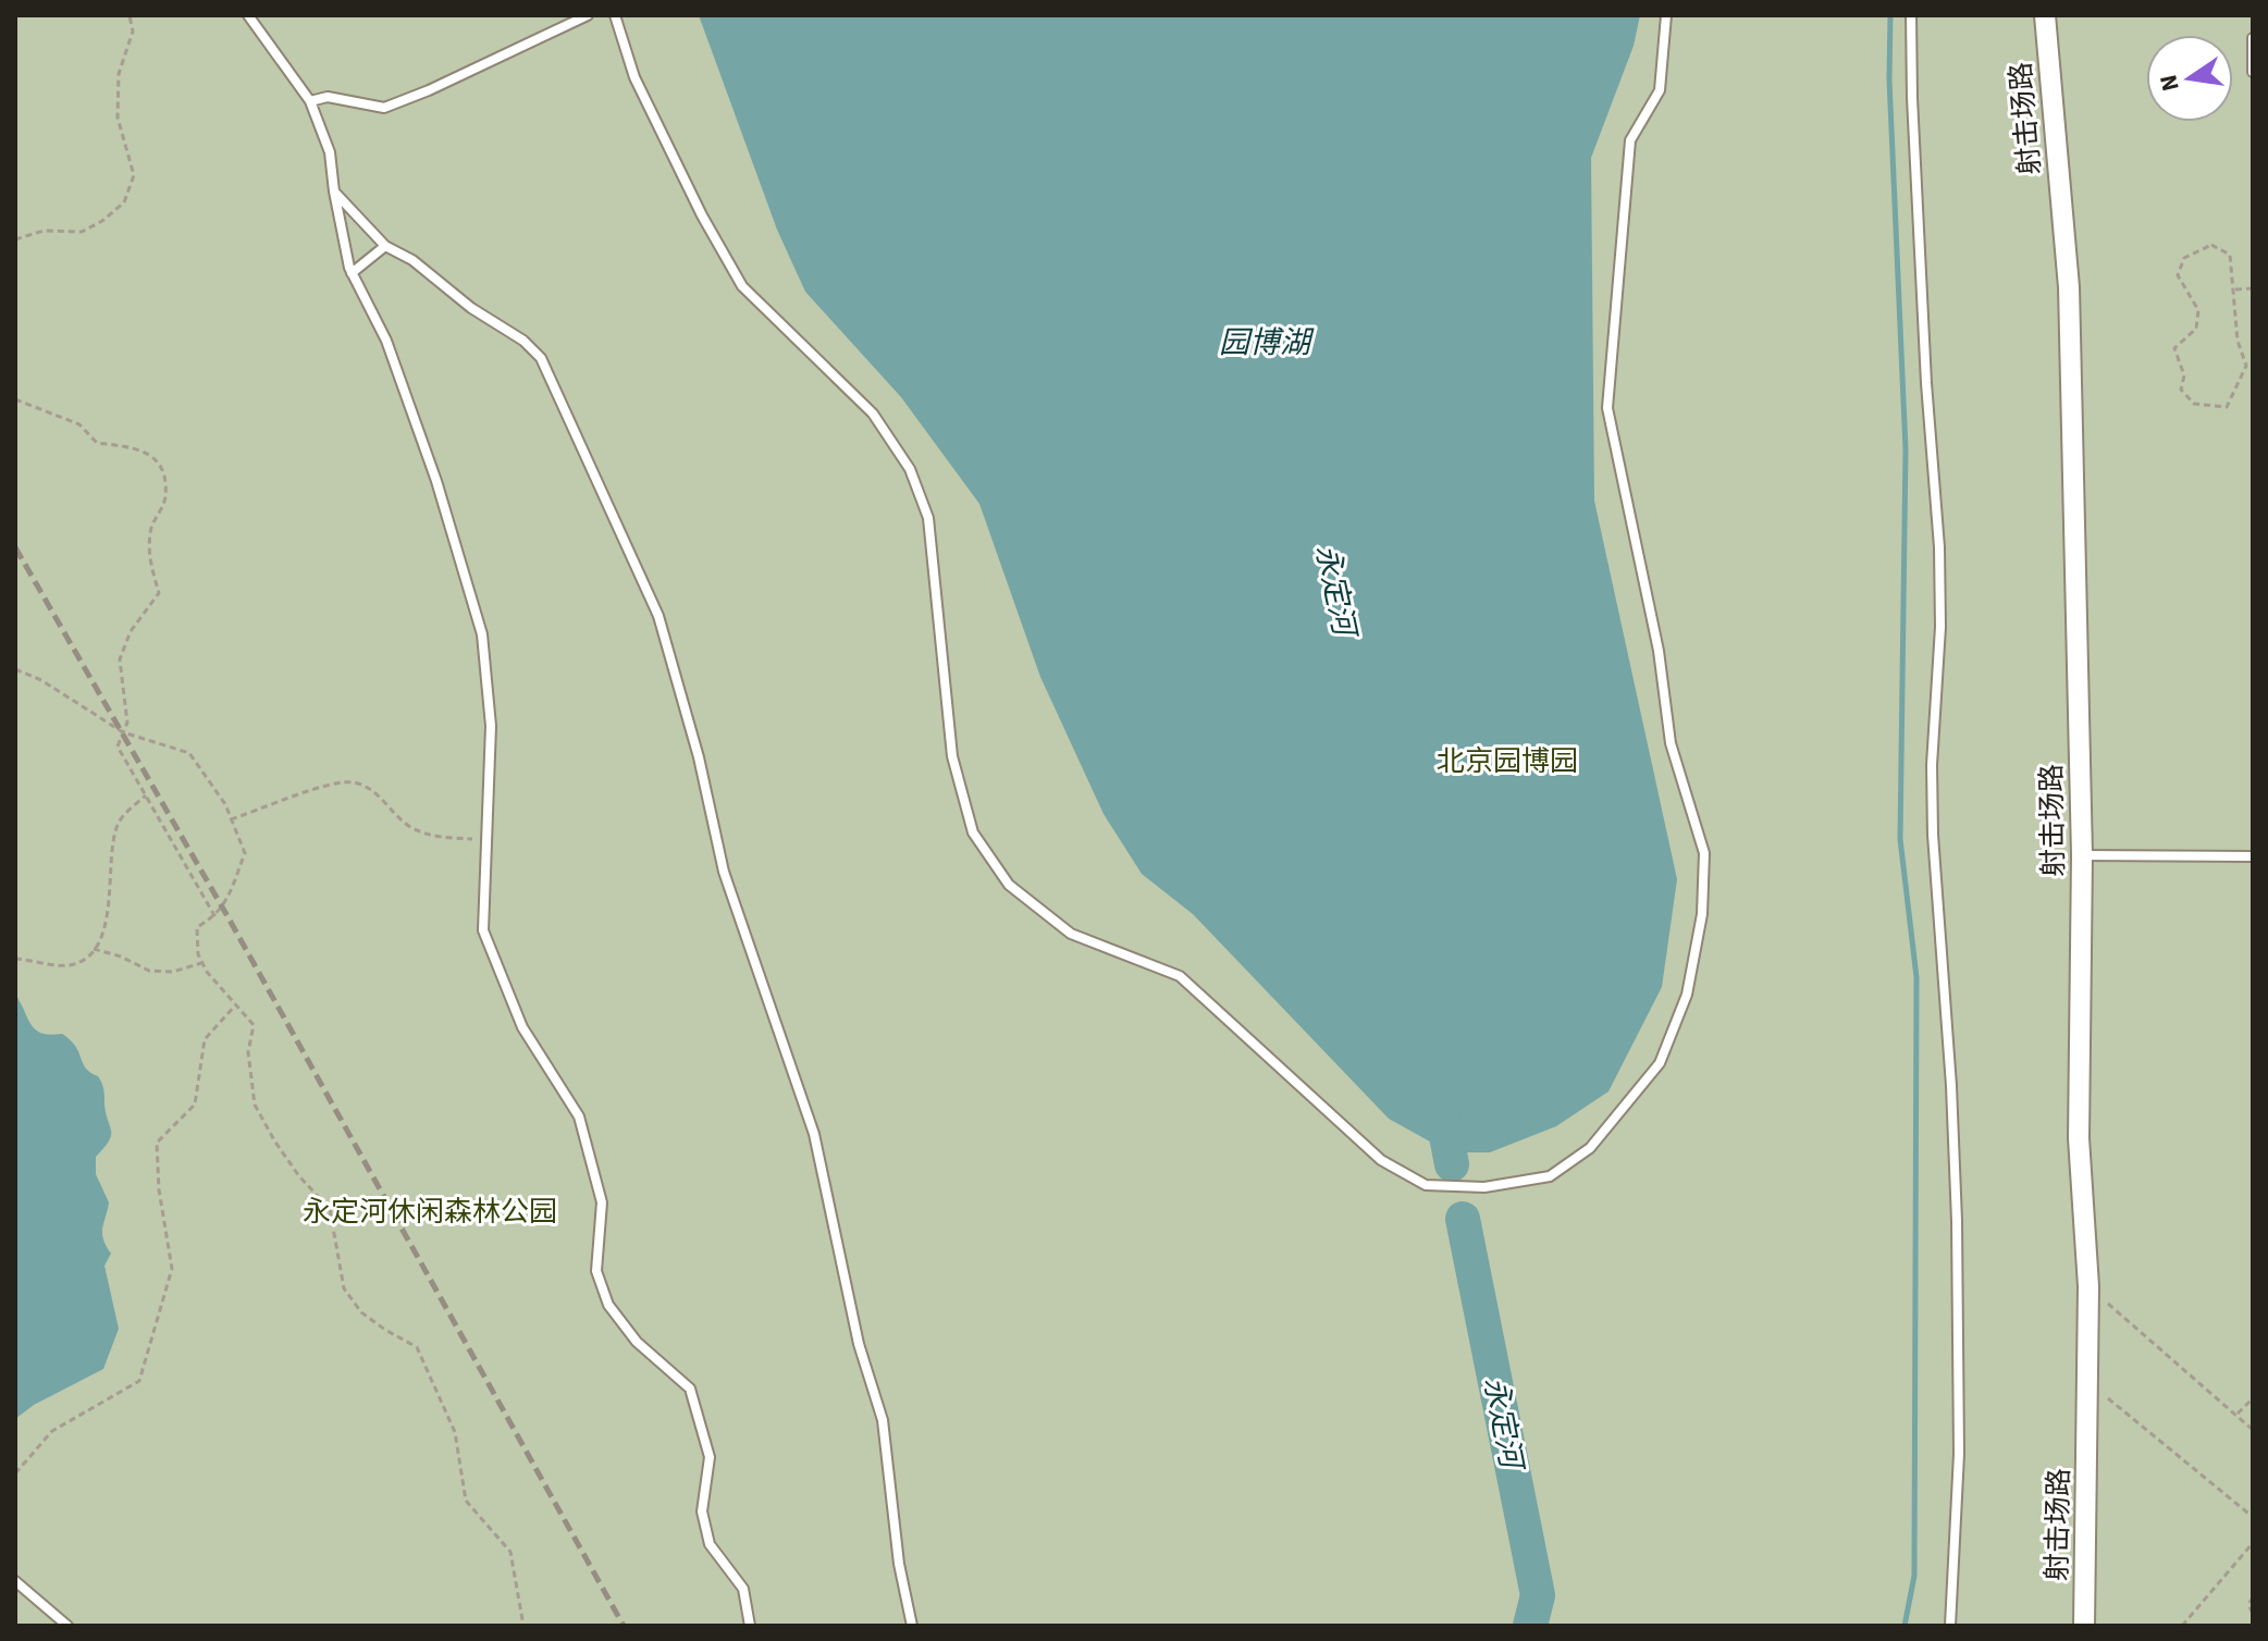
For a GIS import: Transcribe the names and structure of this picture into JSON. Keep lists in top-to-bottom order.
{
  "streets": {
    "street": ["射击场路"]
  },
  "water": ["园博湖", "永定河"],
  "parks": ["北京园博园", "永定河休闲森林公园"],
  "north": "left"
}
